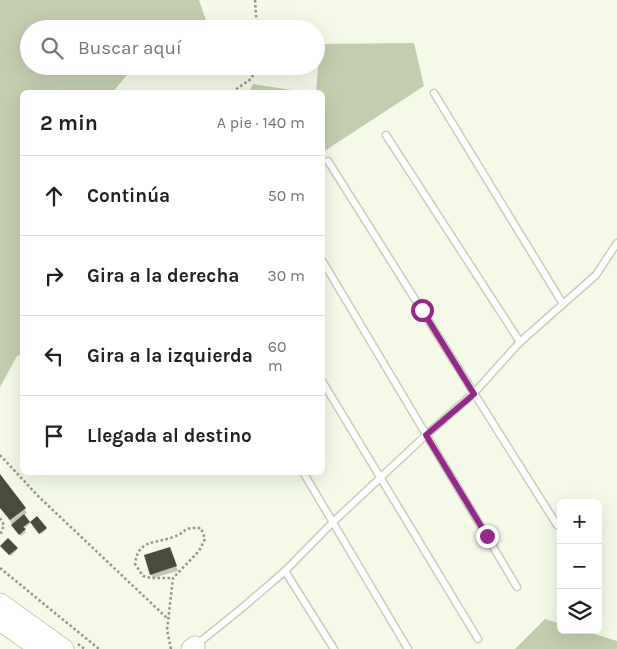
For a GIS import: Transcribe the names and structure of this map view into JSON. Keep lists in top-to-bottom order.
{
  "page": {
    "search": "Buscar aquí",
    "heading": ["2 min", "A pie · 140 m"],
    "list": [
      ["Continúa", "50 m"],
      ["Gira a la derecha", "30 m"],
      ["Gira a la izquierda", "60 m"],
      "Llegada al destino"
    ],
    "map_buttons": ["+", "−"]
  }
}
